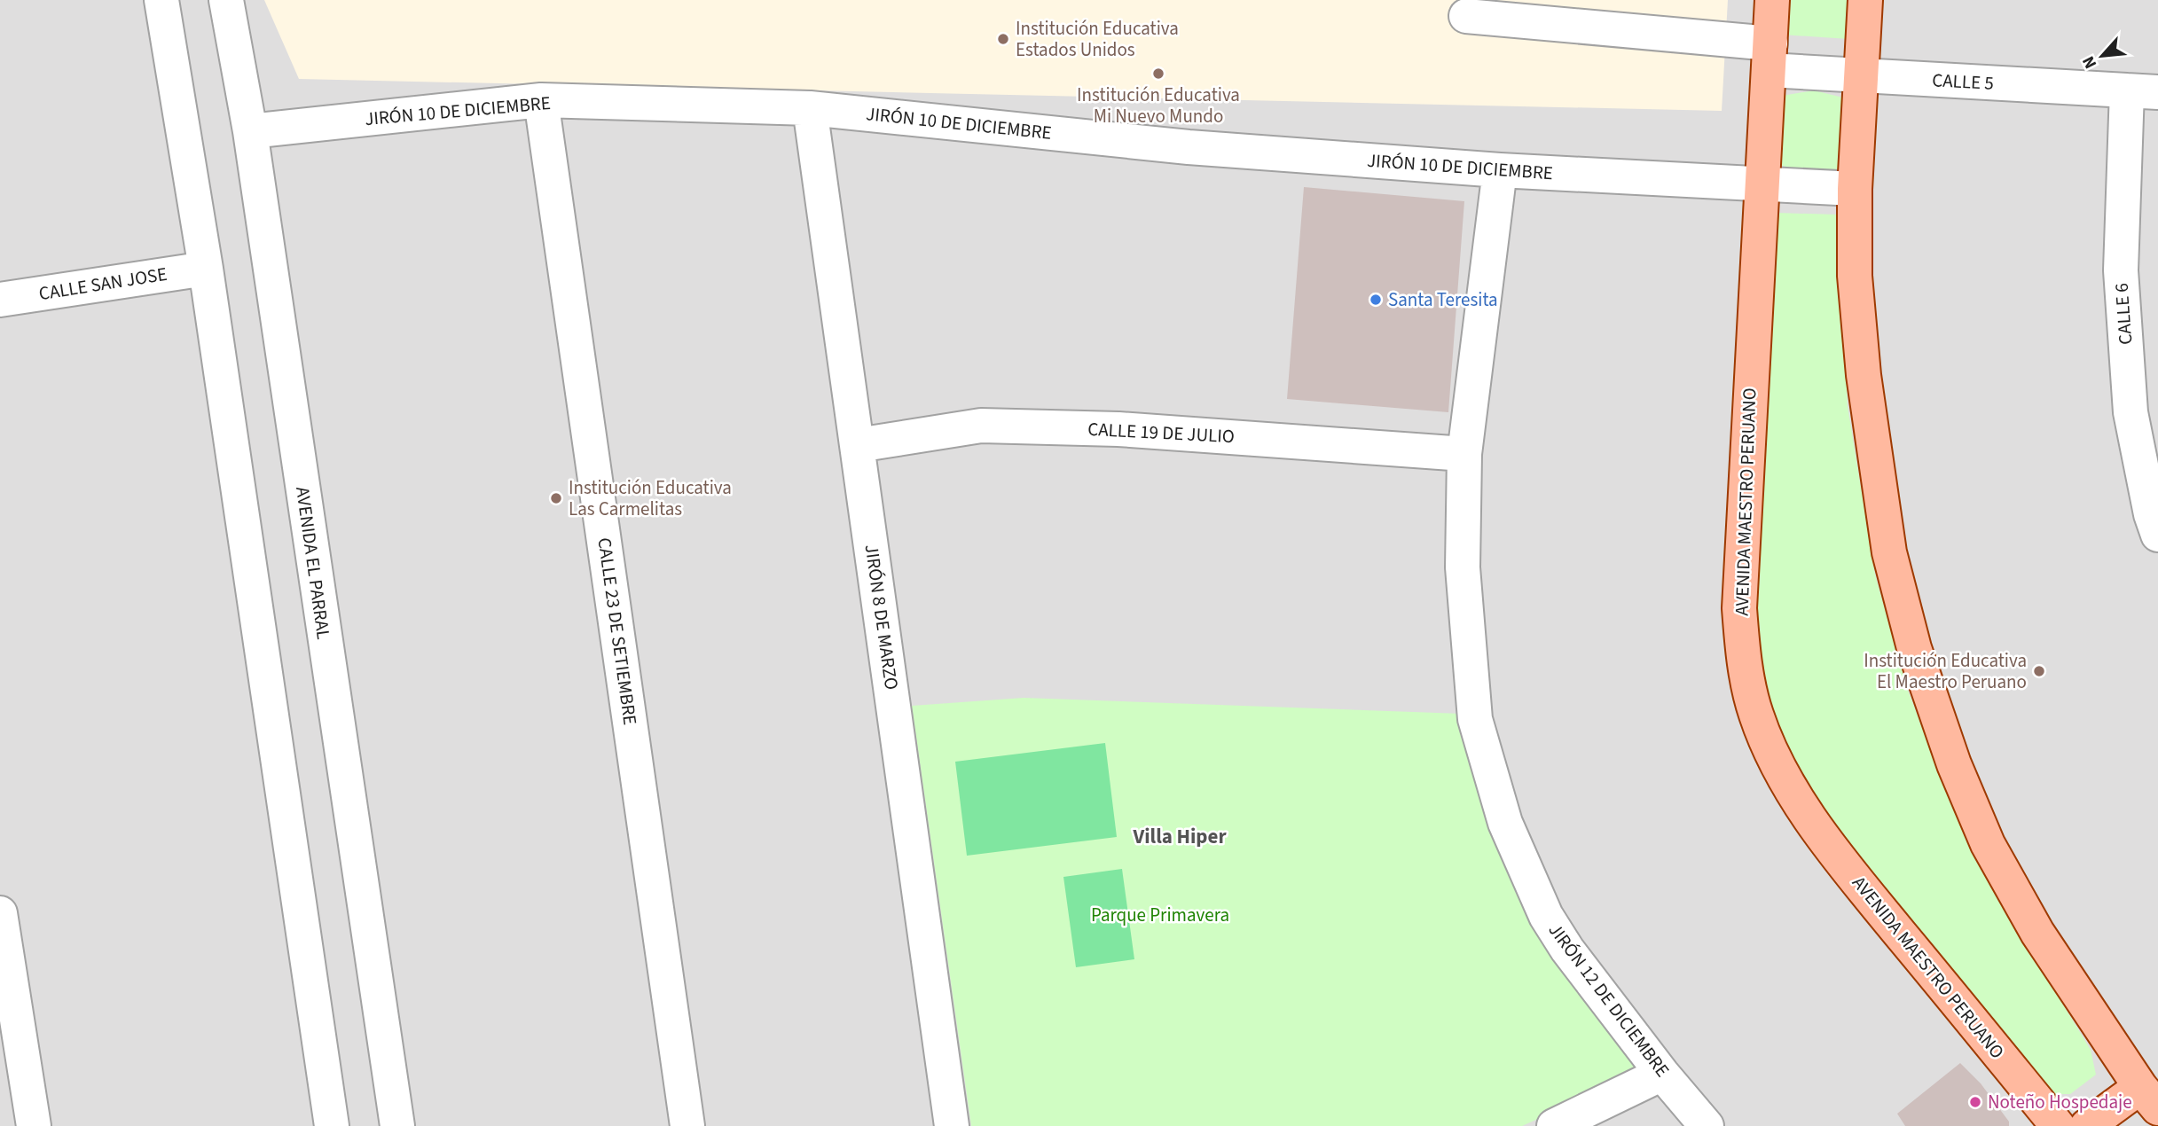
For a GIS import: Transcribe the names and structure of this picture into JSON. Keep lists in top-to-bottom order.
{
  "streets": {
    "main road": ["AVENIDA MAESTRO PERUANO"],
    "street": [
      "CALLE 5",
      "JIRÓN 10 DE DICIEMBRE",
      "CALLE SAN JOSE",
      "CALLE 6",
      "CALLE 19 DE JULIO",
      "AVENIDA EL PARRAL",
      "JIRÓN 8 DE MARZO",
      "CALLE 23 DE SETIEMBRE",
      "JIRÓN 12 DE DICIEMBRE"
    ]
  },
  "crossings": [
    ["CALLE 5", "CALLE 6"],
    ["CALLE 5", "AVENIDA MAESTRO PERUANO"],
    ["JIRÓN 10 DE DICIEMBRE", "AVENIDA MAESTRO PERUANO"],
    ["JIRÓN 10 DE DICIEMBRE", "AVENIDA EL PARRAL"],
    ["JIRÓN 10 DE DICIEMBRE", "JIRÓN 8 DE MARZO"],
    ["JIRÓN 10 DE DICIEMBRE", "CALLE 23 DE SETIEMBRE"],
    ["JIRÓN 10 DE DICIEMBRE", "JIRÓN 12 DE DICIEMBRE"],
    ["CALLE 19 DE JULIO", "JIRÓN 8 DE MARZO"],
    ["CALLE 19 DE JULIO", "JIRÓN 12 DE DICIEMBRE"]
  ],
  "districts": ["Villa Hiper"],
  "parks": ["Parque Primavera"],
  "places": [
    "Institución Educativa Estados Unidos",
    "Institución Educativa Mi Nuevo Mundo",
    "Santa Teresita",
    "Institución Educativa Las Carmelitas",
    "Institución Educativa El Maestro Peruano",
    "Noteño Hospedaje"
  ],
  "north": "bottom left"
}
